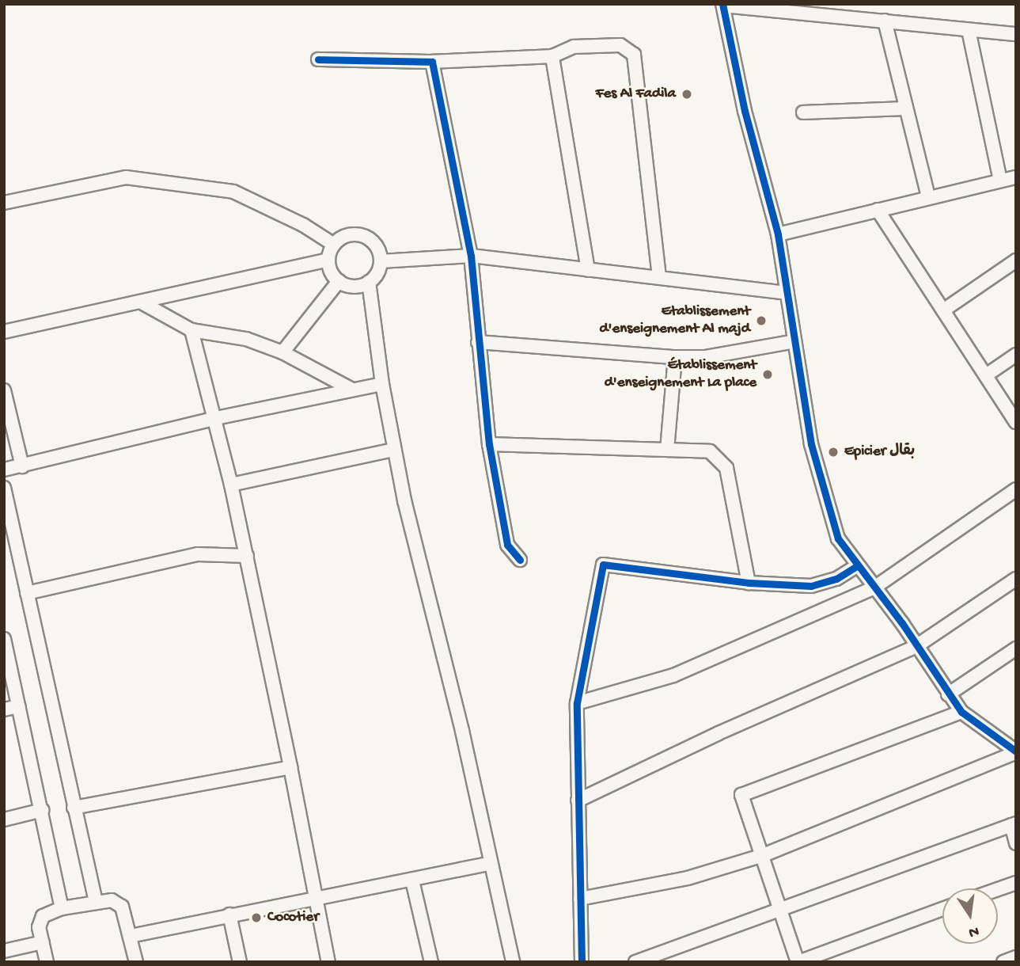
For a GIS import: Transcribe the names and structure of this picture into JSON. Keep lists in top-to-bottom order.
{
  "places": [
    "Fes Al Fadila",
    "Etablissement d'enseignement Al majd",
    "Établissement d'enseignement La place",
    "Epicier بقال",
    "Cocotier"
  ],
  "north": "bottom"
}
